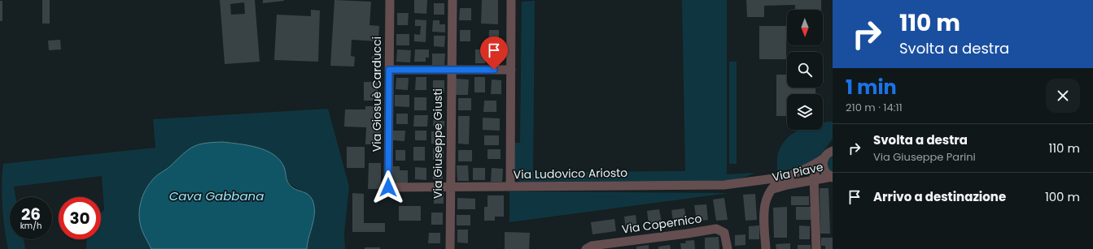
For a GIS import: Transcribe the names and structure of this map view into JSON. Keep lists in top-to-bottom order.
{
  "streets": {
    "street": [
      "Via Giosuè Carducci",
      "Via Giuseppe Giusti",
      "Via Piave",
      "Via Ludovico Ariosto",
      "Via Copernico"
    ]
  },
  "crossings": [
    ["Via Giosuè Carducci", "Via Ludovico Ariosto"],
    ["Via Giuseppe Giusti", "Via Ludovico Ariosto"],
    ["Via Piave", "Via Ludovico Ariosto"]
  ],
  "water": ["Cava Gabbana"],
  "north": "bottom",
  "page": {
    "turn": ["110 m", "Svolta a destra"],
    "heading": ["1 min", "210 m · 14:11"],
    "list": [
      {
        "name": "Svolta a destra",
        "note": "Via Giuseppe Parini",
        "value": "110 m"
      },
      {
        "name": "Arrivo a destinazione",
        "value": "100 m"
      }
    ],
    "speed": "26 km/h",
    "limit": "30"
  }
}
